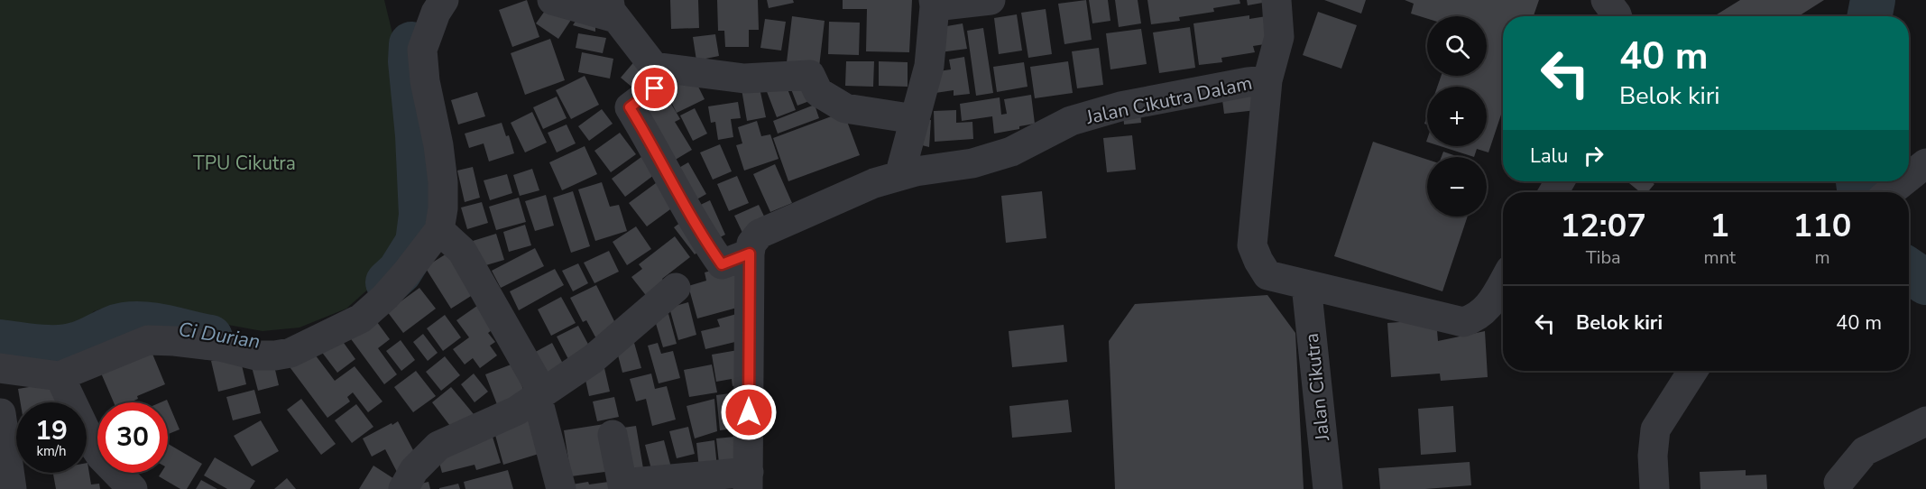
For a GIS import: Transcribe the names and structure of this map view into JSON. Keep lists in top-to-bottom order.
{
  "streets": {
    "street": ["Jalan Cikutra Dalam", "Jalan Cikutra"]
  },
  "water": ["Ci Durian"],
  "parks": ["TPU Cikutra"],
  "page": {
    "map_buttons": ["+", "−"],
    "turn": ["40 m", "Belok kiri"],
    "then": "Lalu",
    "eta": [
      "12:07",
      "Tiba",
      "1",
      "mnt",
      "110",
      "m"
    ],
    "list": [
      {
        "name": "Belok kiri",
        "value": "40 m"
      }
    ],
    "speed": "19 km/h",
    "limit": "30"
  }
}
